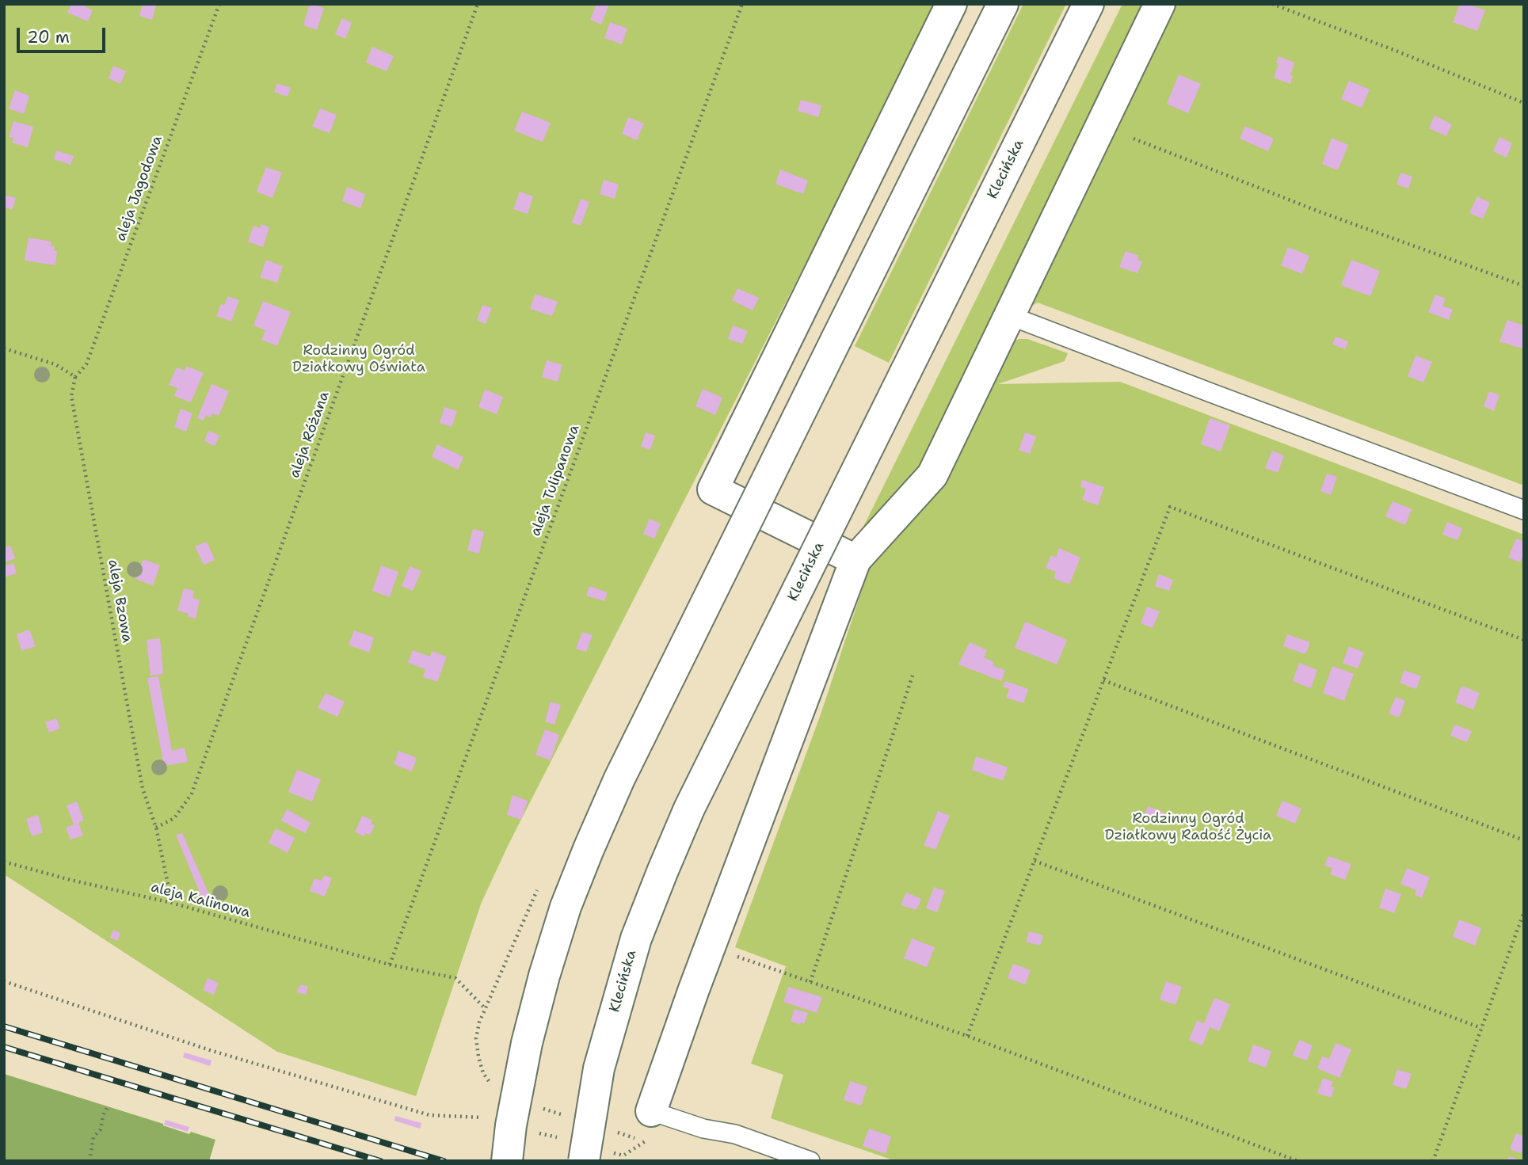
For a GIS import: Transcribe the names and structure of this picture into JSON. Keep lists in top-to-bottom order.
{
  "streets": {
    "main road": ["Klecińska"],
    "path": [
      "aleja Jagodowa",
      "aleja Różana",
      "aleja Tulipanowa",
      "aleja Bzowa",
      "aleja Kalinowa"
    ]
  },
  "crossings": [
    ["aleja Jagodowa", "aleja Bzowa"],
    ["aleja Różana", "aleja Bzowa"],
    ["aleja Tulipanowa", "aleja Kalinowa"],
    ["aleja Bzowa", "aleja Kalinowa"]
  ],
  "parks": ["Rodzinny Ogród Działkowy Oświata", "Rodzinny Ogród Działkowy Radość Życia"],
  "scale_bar": "20 m"
}
